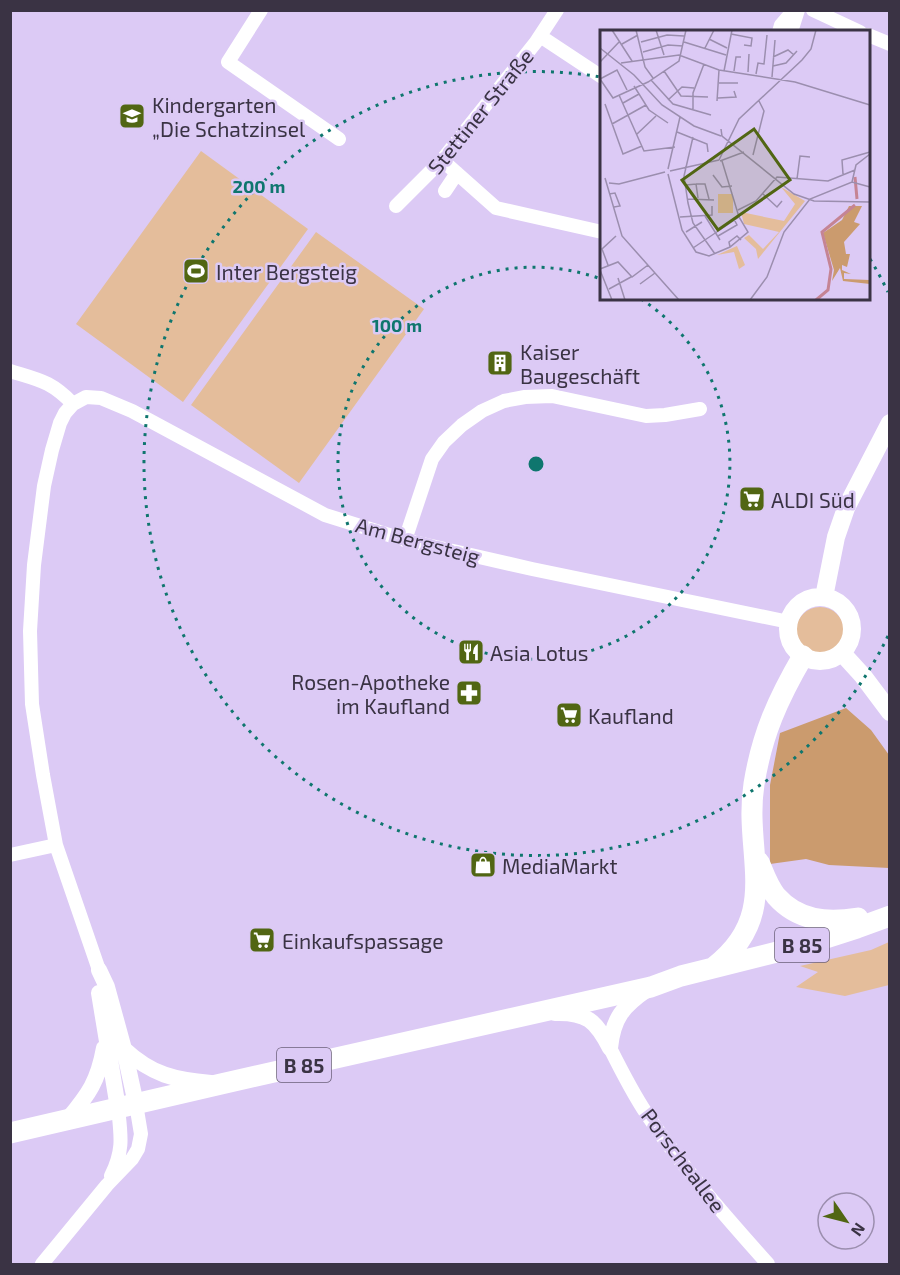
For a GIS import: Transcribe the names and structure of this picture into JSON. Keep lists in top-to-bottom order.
{
  "streets": {
    "main road": ["B 85"],
    "street": ["Stettiner Straße", "Am Bergsteig", "Porscheallee"]
  },
  "places": {
    "school or university": ["Kindergarten „Die Schatzinsel"],
    "sports": ["Inter Bergsteig"],
    "building": ["Kaiser Baugeschäft"],
    "supermarket": ["ALDI Süd", "Kaufland", "Einkaufspassage"],
    "restaurant": ["Asia Lotus"],
    "pharmacy": ["Rosen-Apotheke im Kaufland"],
    "shop": ["MediaMarkt"]
  },
  "north": "bottom right",
  "rings": ["200 m", "100 m"]
}
